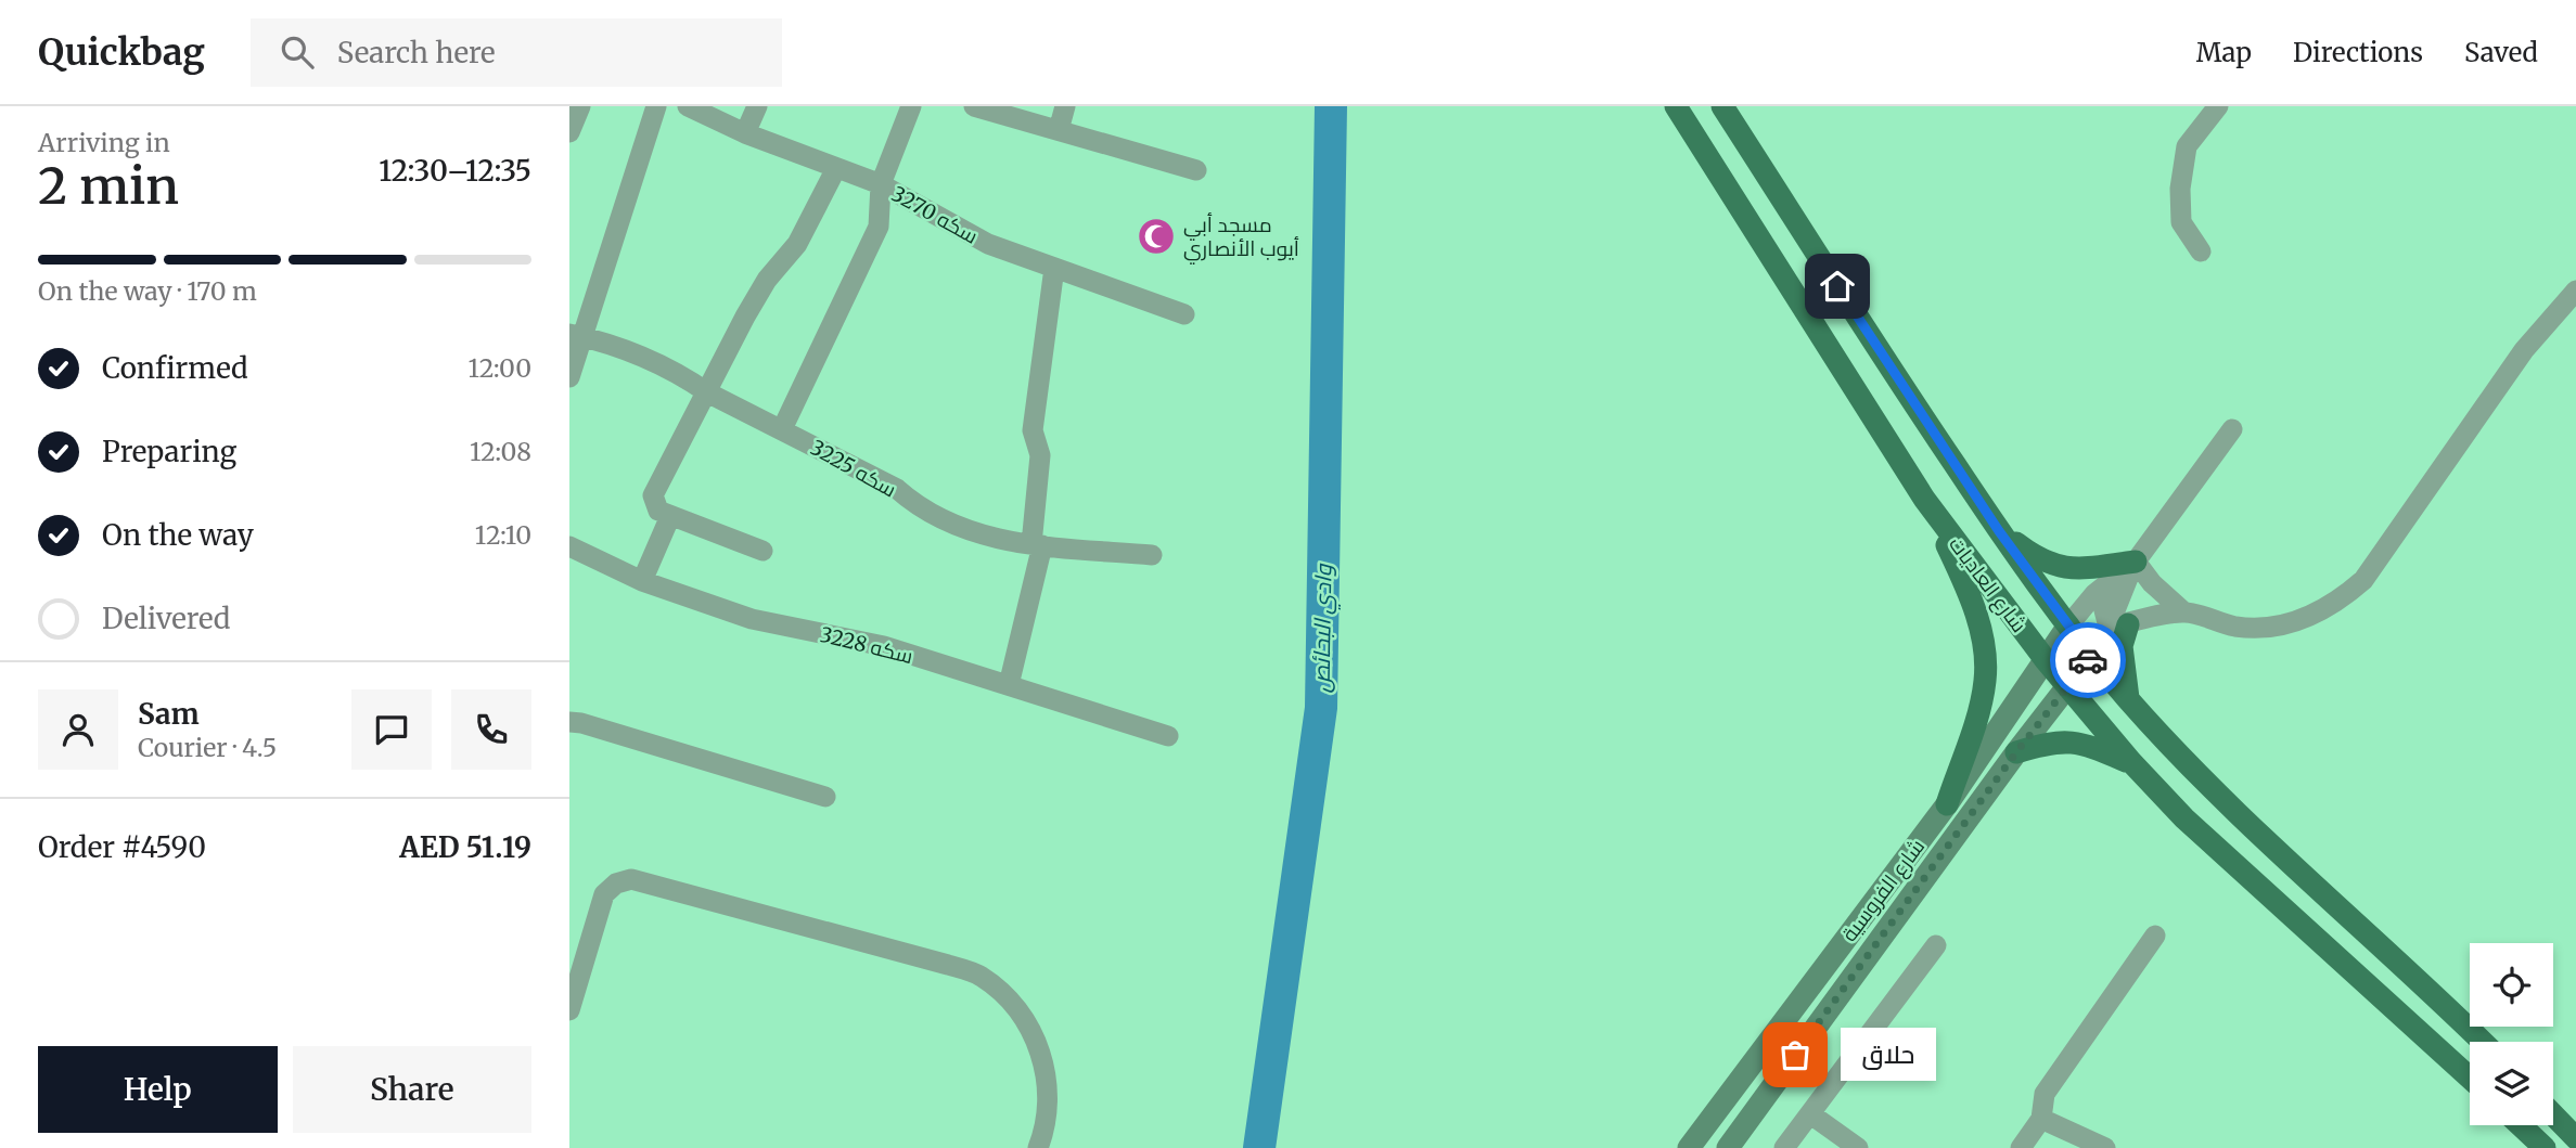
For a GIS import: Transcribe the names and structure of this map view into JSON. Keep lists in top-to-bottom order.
{
  "streets": {
    "main road": ["شارع العاديات", "شارع الفروسية"],
    "street": ["سكه 3270", "سكه 3225", "سكه 3228"]
  },
  "crossings": [
    ["شارع العاديات", "شارع الفروسية"]
  ],
  "water": ["وادي البحائص"],
  "places": {
    "mosque": ["مسجد أبي أيوب الأنصاري"],
    "other": ["حلاق"]
  },
  "page": {
    "header": "Quickbag",
    "search": "Search here",
    "nav": ["Map", "Directions", "Saved"],
    "heading": ["2 min", "Arriving in", "12:30–12:35"],
    "panel": [
      "Sam",
      "Courier · 4.5",
      "Order #4590",
      "AED 51.19"
    ],
    "bar": "On the way · 170 m",
    "list": [
      ["Confirmed", "12:00"],
      ["Preparing", "12:08"],
      ["On the way", "12:10"],
      "Delivered"
    ],
    "bubble": "حلاق",
    "buttons": ["Help", "Share"]
  }
}
